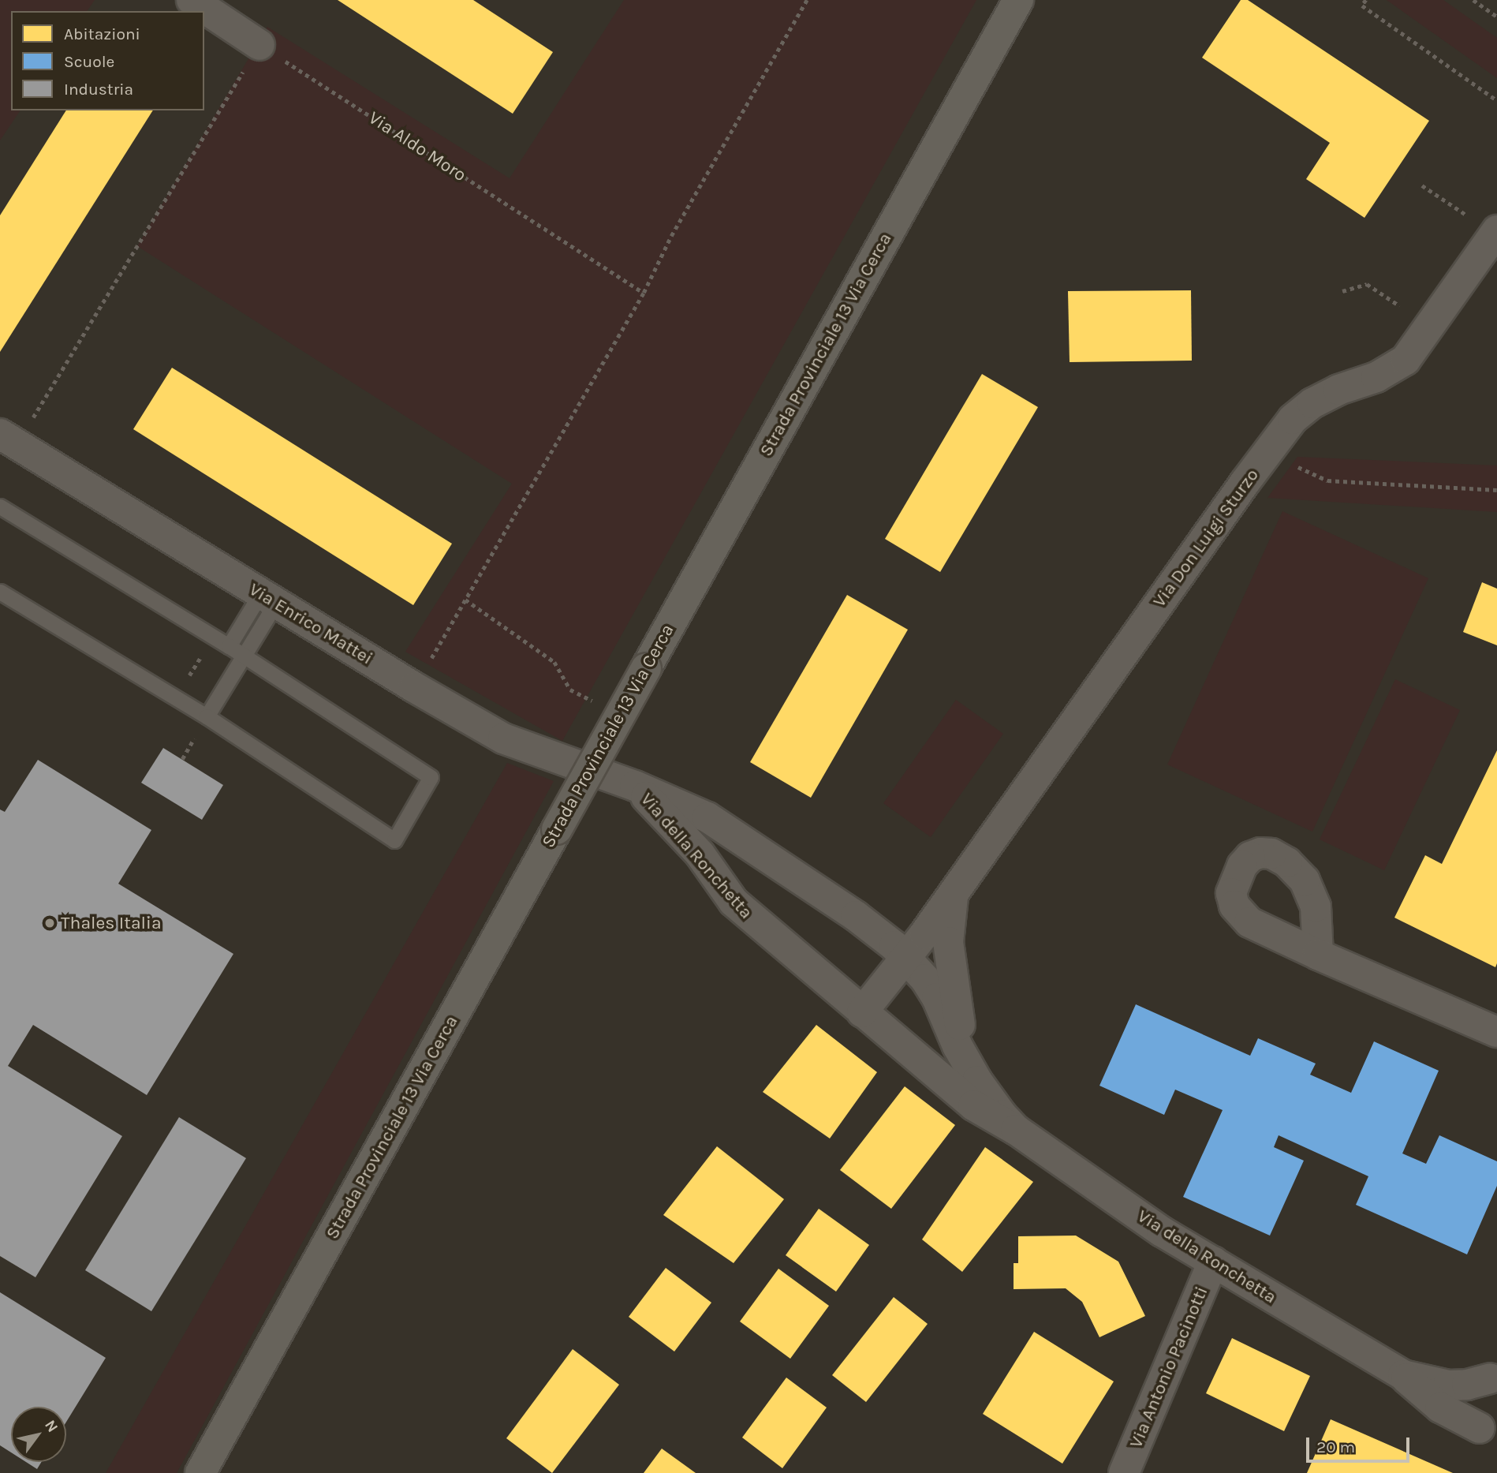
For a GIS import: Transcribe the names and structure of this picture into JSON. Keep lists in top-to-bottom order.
{
  "streets": {
    "main road": ["Strada Provinciale 13 Via Cerca"],
    "street": [
      "Via Don Luigi Sturzo",
      "Via Enrico Mattei",
      "Via della Ronchetta",
      "Via Antonio Pacinotti"
    ],
    "path": ["Via Aldo Moro"]
  },
  "crossings": [
    ["Via Don Luigi Sturzo", "Via della Ronchetta"],
    ["Via Enrico Mattei", "Via della Ronchetta"],
    ["Via della Ronchetta", "Via Antonio Pacinotti"]
  ],
  "places": ["Thales Italia"],
  "legend": ["Abitazioni", "Scuole", "Industria"],
  "scale_bar": "20 m",
  "north": "top right"
}
